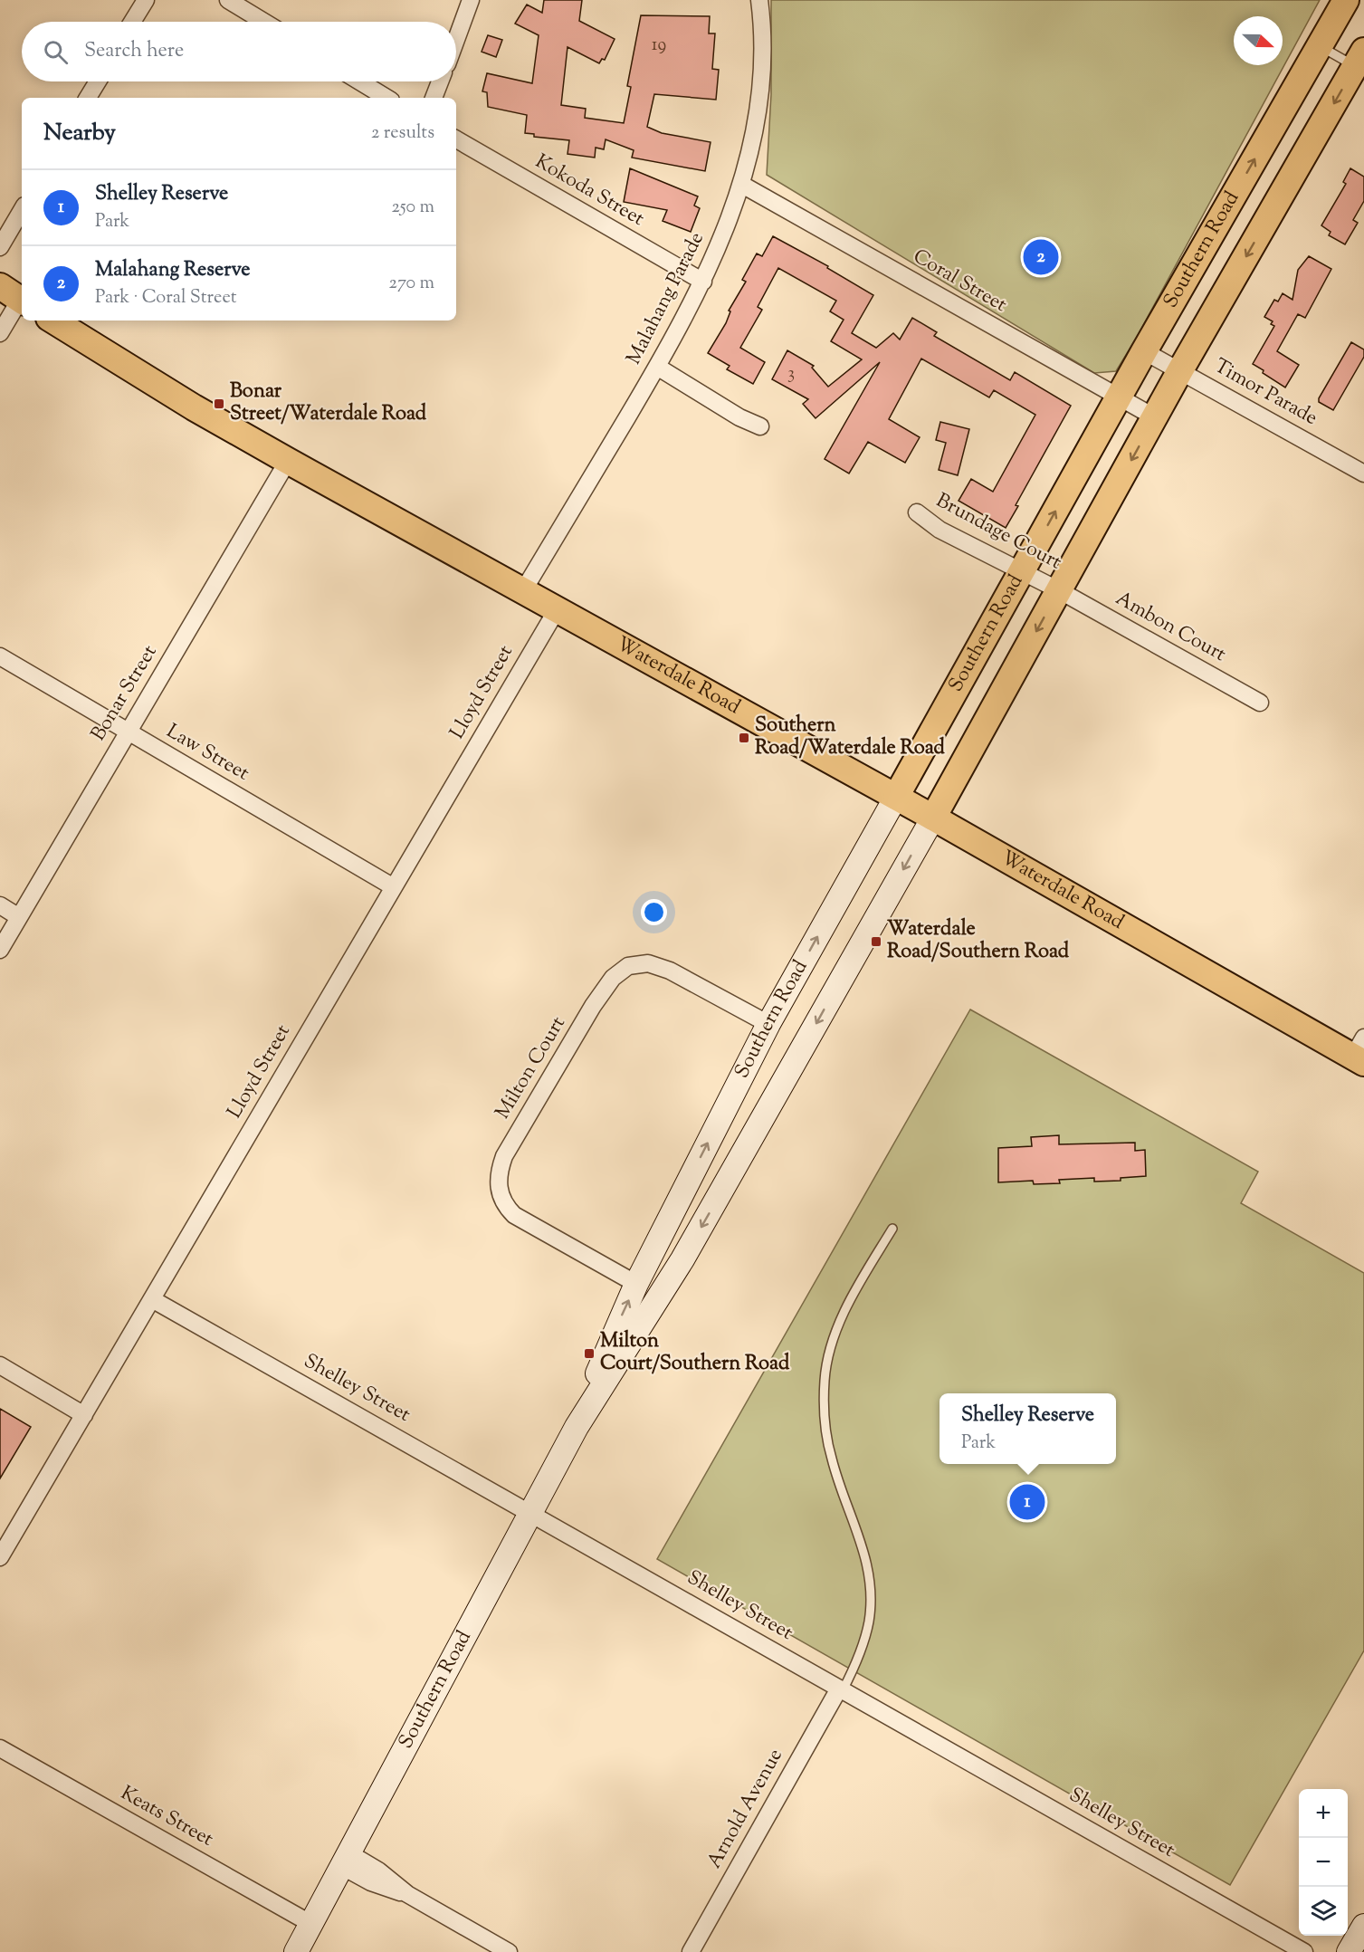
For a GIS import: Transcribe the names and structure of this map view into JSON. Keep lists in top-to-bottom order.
{
  "streets": {
    "main road": ["Southern Road", "Waterdale Road"],
    "street": [
      "Kokoda Street",
      "Coral Street",
      "Malahang Parade",
      "Timor Parade",
      "Brundage Court",
      "Ambon Court",
      "Lloyd Street",
      "Bonar Street",
      "Law Street",
      "Milton Court",
      "Shelley Street",
      "Arnold Avenue",
      "Keats Street"
    ]
  },
  "crossings": [
    ["Kokoda Street", "Malahang Parade"],
    ["Southern Road", "Coral Street"],
    ["Southern Road", "Timor Parade"],
    ["Southern Road", "Brundage Court"],
    ["Southern Road", "Ambon Court"],
    ["Southern Road", "Waterdale Road"],
    ["Southern Road", "Milton Court"],
    ["Southern Road", "Shelley Street"],
    ["Southern Road", "Keats Street"],
    ["Coral Street", "Malahang Parade"],
    ["Malahang Parade", "Waterdale Road"],
    ["Brundage Court", "Ambon Court"],
    ["Waterdale Road", "Lloyd Street"],
    ["Waterdale Road", "Bonar Street"],
    ["Lloyd Street", "Law Street"],
    ["Lloyd Street", "Shelley Street"],
    ["Bonar Street", "Law Street"],
    ["Shelley Street", "Arnold Avenue"]
  ],
  "places": {
    "transit": [
      "Bonar Street/Waterdale Road",
      "Southern Road/Waterdale Road",
      "Waterdale Road/Southern Road",
      "Milton Court/Southern Road"
    ]
  },
  "house_numbers": ["19", "3"],
  "north": "right",
  "page": {
    "search": "Search here",
    "heading": ["Nearby", "2 results"],
    "list": [
      {
        "mark": "1",
        "name": "Shelley Reserve",
        "note": "Park",
        "value": "250 m"
      },
      {
        "mark": "2",
        "name": "Malahang Reserve",
        "note": "Park · Coral Street",
        "value": "270 m"
      }
    ],
    "pins": ["2", "1"],
    "popup": ["Shelley Reserve", "Park"],
    "map_buttons": ["+", "−"]
  }
}
